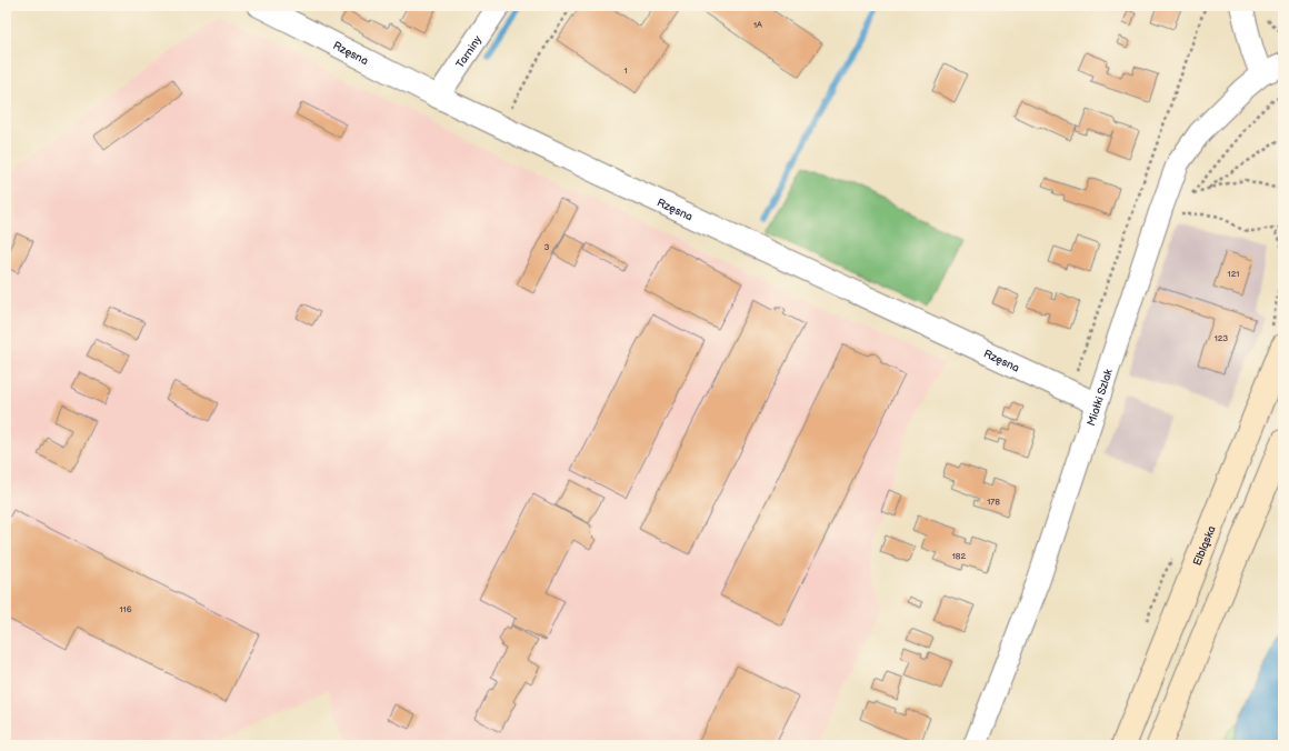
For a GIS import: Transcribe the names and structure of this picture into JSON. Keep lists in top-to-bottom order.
{
  "streets": {
    "main road": ["Elbląska"],
    "street": ["Tarniny", "Rzęsna", "Miałki Szlak"]
  },
  "crossings": [
    ["Tarniny", "Rzęsna"],
    ["Rzęsna", "Miałki Szlak"]
  ],
  "house_numbers": [
    "1A",
    "1",
    "3",
    "121",
    "123",
    "178",
    "182",
    "116"
  ]
}
